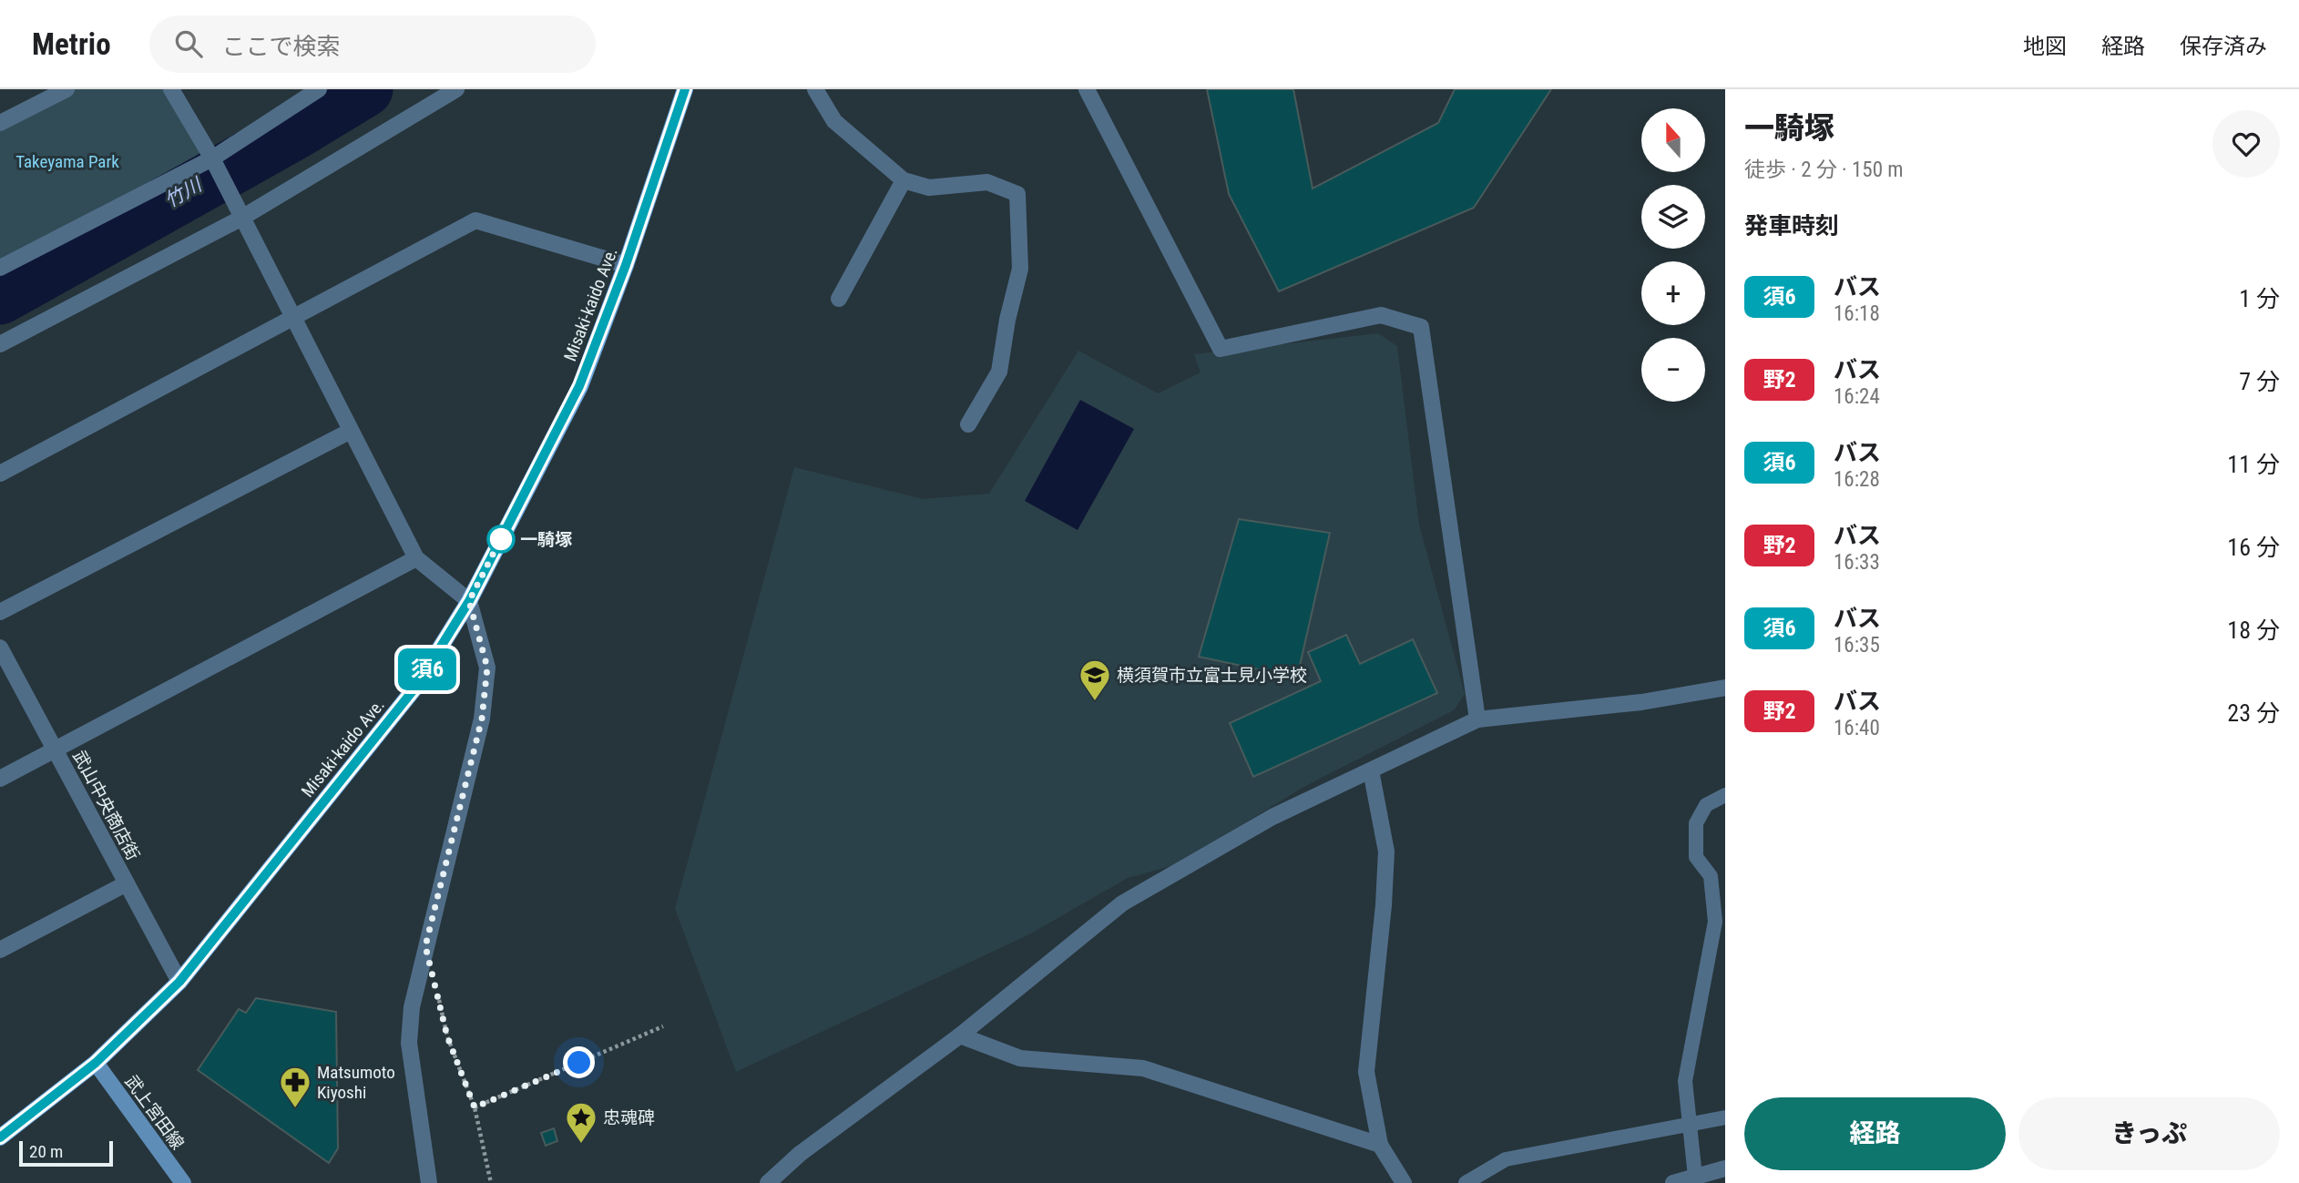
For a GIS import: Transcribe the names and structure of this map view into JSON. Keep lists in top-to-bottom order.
{
  "streets": {
    "main road": ["Misaki-kaido Ave.", "武上宮田線"],
    "street": ["武山中央商店街"]
  },
  "crossings": [
    ["Misaki-kaido Ave.", "武山中央商店街"],
    ["Misaki-kaido Ave.", "武上宮田線"]
  ],
  "water": ["竹川"],
  "parks": ["Takeyama Park"],
  "places": {
    "other": ["一騎塚"],
    "school or university": ["横須賀市立富士見小学校"],
    "pharmacy": ["Matsumoto Kiyoshi"],
    "place": ["忠魂碑"]
  },
  "lines": ["bus line 須6"],
  "scale_bar": "20 m",
  "north": "top",
  "page": {
    "header": "Metrio",
    "search": "ここで検索",
    "nav": ["地図", "経路", "保存済み"],
    "on_map": "須6",
    "heading": [
      ["一騎塚", "徒歩 · 2 分 · 150 m"],
      "発車時刻"
    ],
    "map_buttons": ["+", "−"],
    "list": [
      {
        "mark": "須6",
        "name": "バス",
        "note": "16:18",
        "value": "1 分"
      },
      {
        "mark": "野2",
        "name": "バス",
        "note": "16:24",
        "value": "7 分"
      },
      {
        "mark": "須6",
        "name": "バス",
        "note": "16:28",
        "value": "11 分"
      },
      {
        "mark": "野2",
        "name": "バス",
        "note": "16:33",
        "value": "16 分"
      },
      {
        "mark": "須6",
        "name": "バス",
        "note": "16:35",
        "value": "18 分"
      },
      {
        "mark": "野2",
        "name": "バス",
        "note": "16:40",
        "value": "23 分"
      }
    ],
    "buttons": ["経路", "きっぷ"],
    "scale": "20 m"
  }
}
